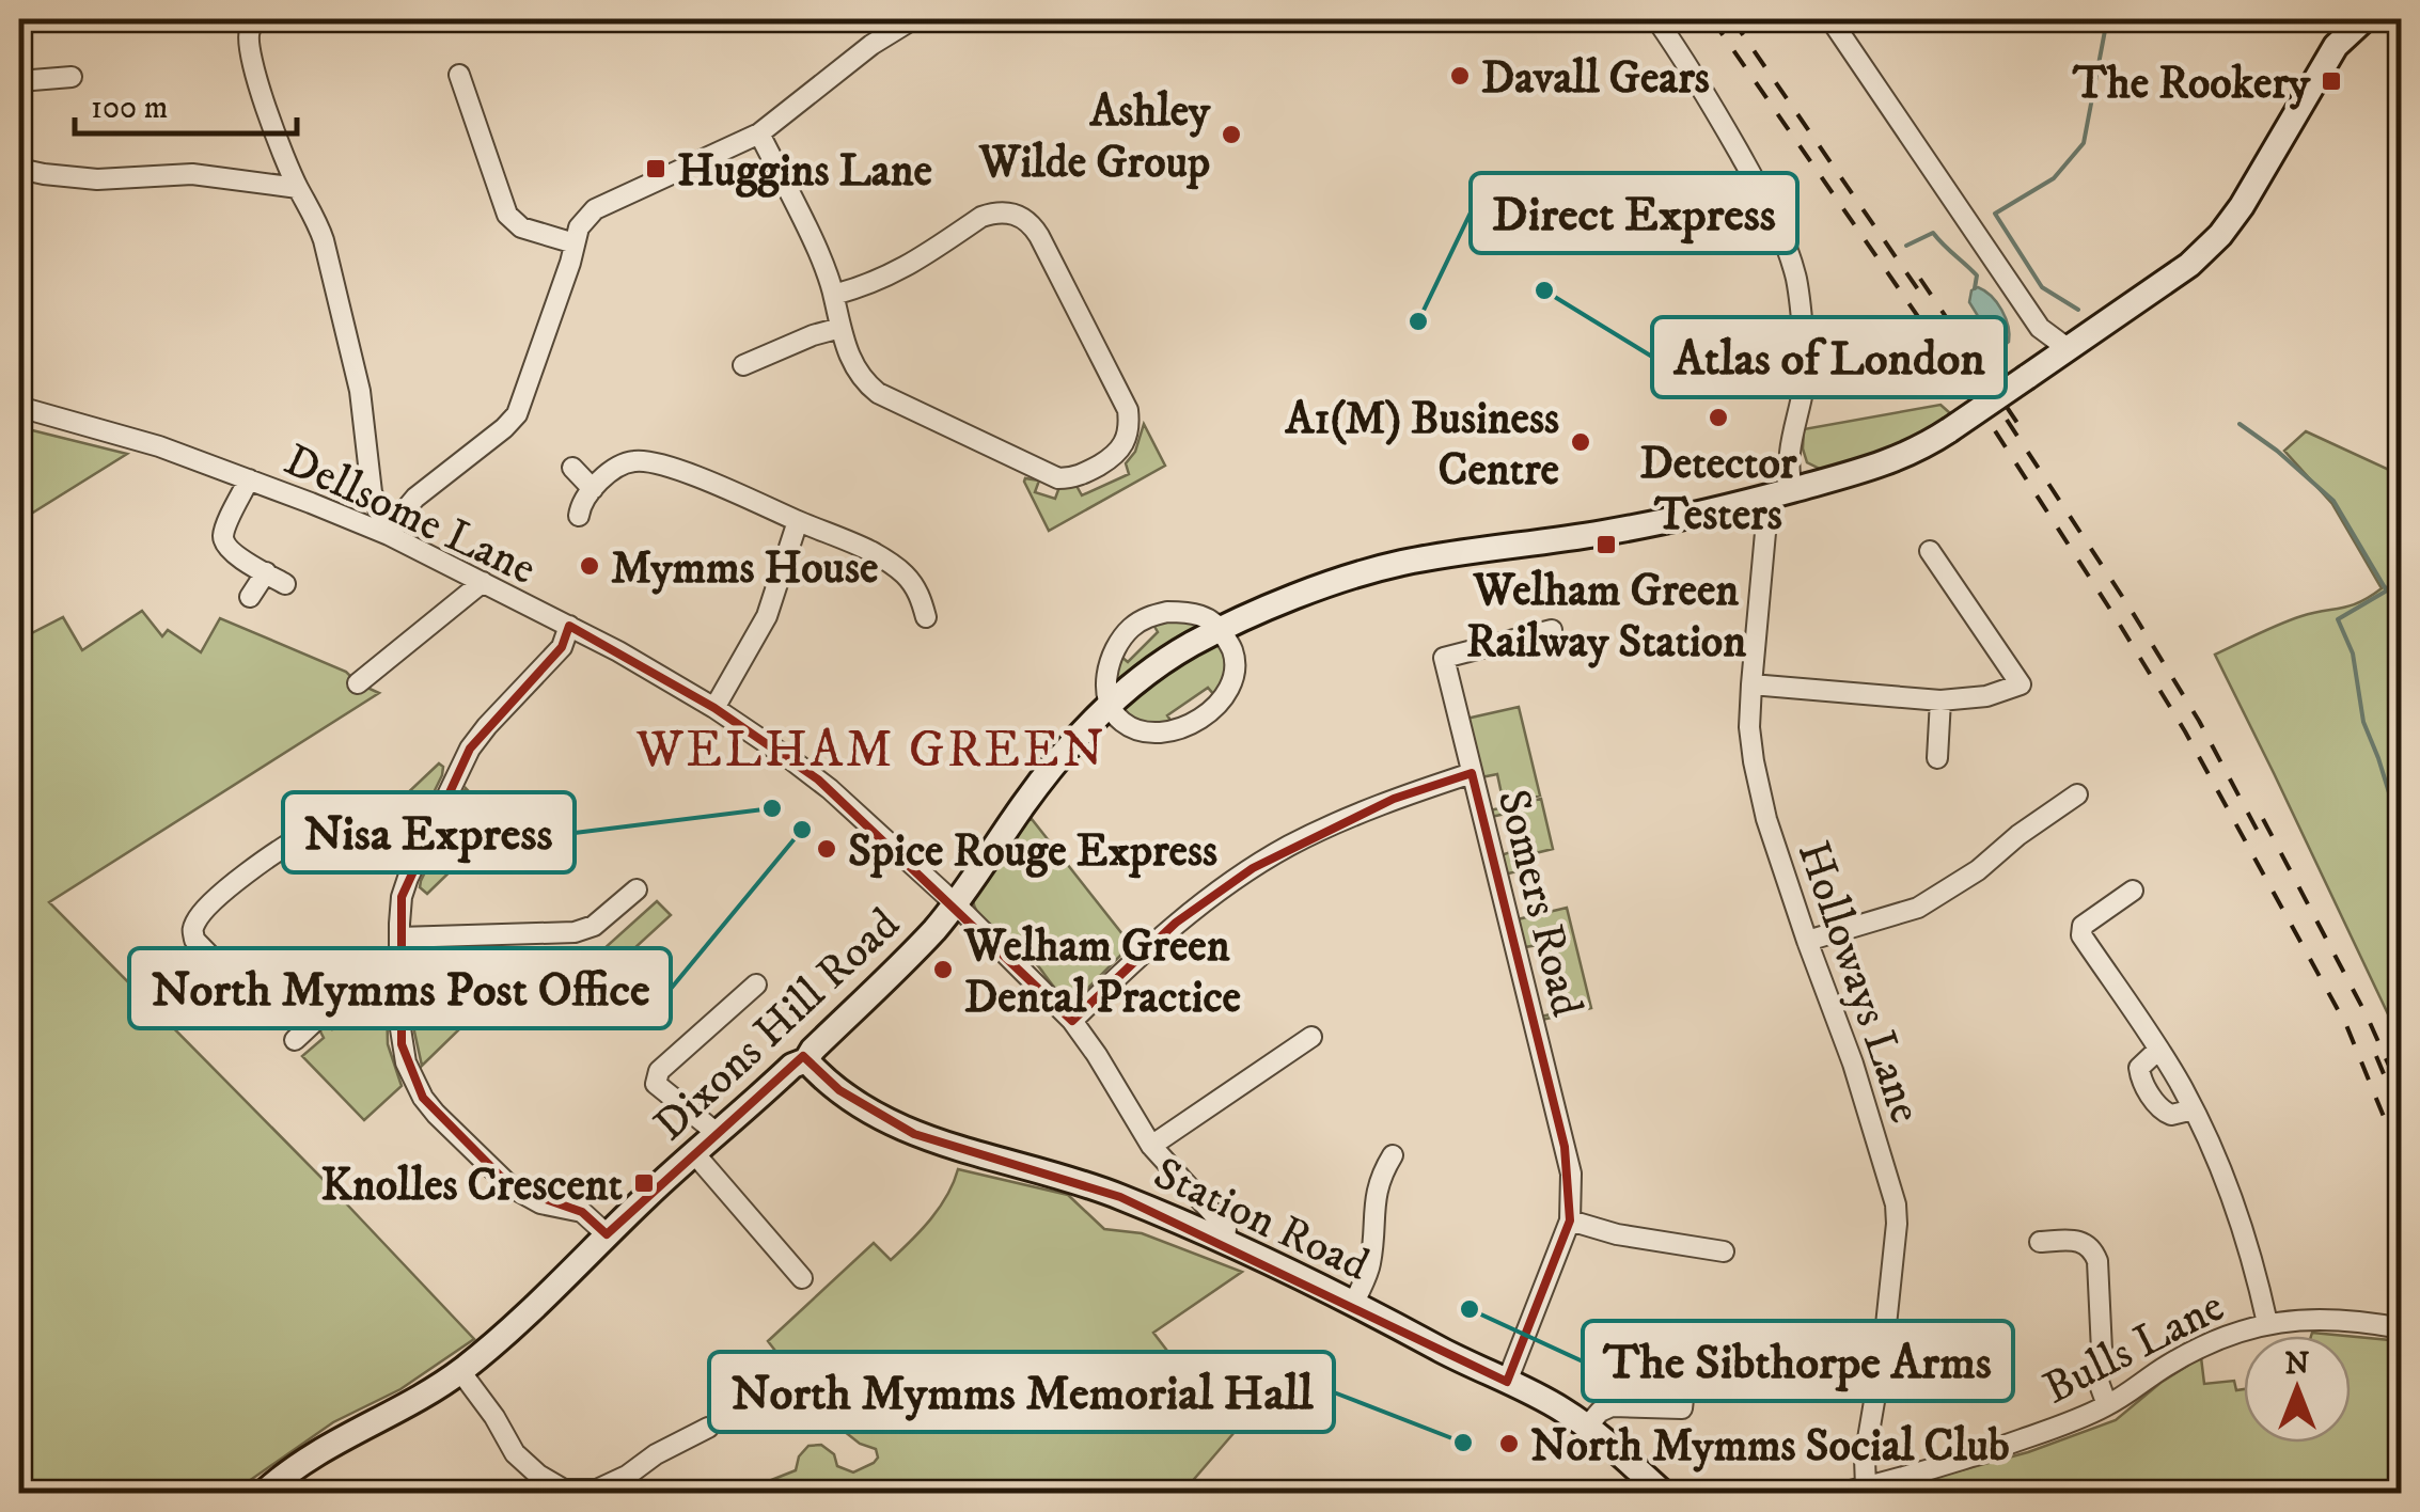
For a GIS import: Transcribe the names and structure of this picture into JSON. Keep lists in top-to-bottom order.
{
  "streets": {
    "street": [
      "Dellsome Lane",
      "Somers Road",
      "Holloways Lane",
      "Dixons Hill Road",
      "Station Road",
      "Bulls Lane"
    ]
  },
  "crossings": [
    ["Dellsome Lane", "Somers Road"],
    ["Dellsome Lane", "Dixons Hill Road"],
    ["Dellsome Lane", "Station Road"],
    ["Somers Road", "Station Road"],
    ["Holloways Lane", "Dixons Hill Road"],
    ["Holloways Lane", "Bulls Lane"],
    ["Dixons Hill Road", "Station Road"]
  ],
  "districts": ["WELHAM GREEN"],
  "places": {
    "other": [
      "Davall Gears",
      "Ashley Wilde Group",
      "Atlas of London",
      "Direct Express",
      "Detector Testers",
      "A1(M) Business Centre",
      "Mymms House",
      "Nisa Express",
      "North Mymms Post Office",
      "Spice Rouge Express",
      "Welham Green Dental Practice",
      "The Sibthorpe Arms",
      "North Mymms Memorial Hall",
      "North Mymms Social Club"
    ],
    "transit": [
      "The Rookery",
      "Huggins Lane",
      "Welham Green Railway Station",
      "Knolles Crescent"
    ]
  },
  "scale_bar": "100 m",
  "north": "top"
}
